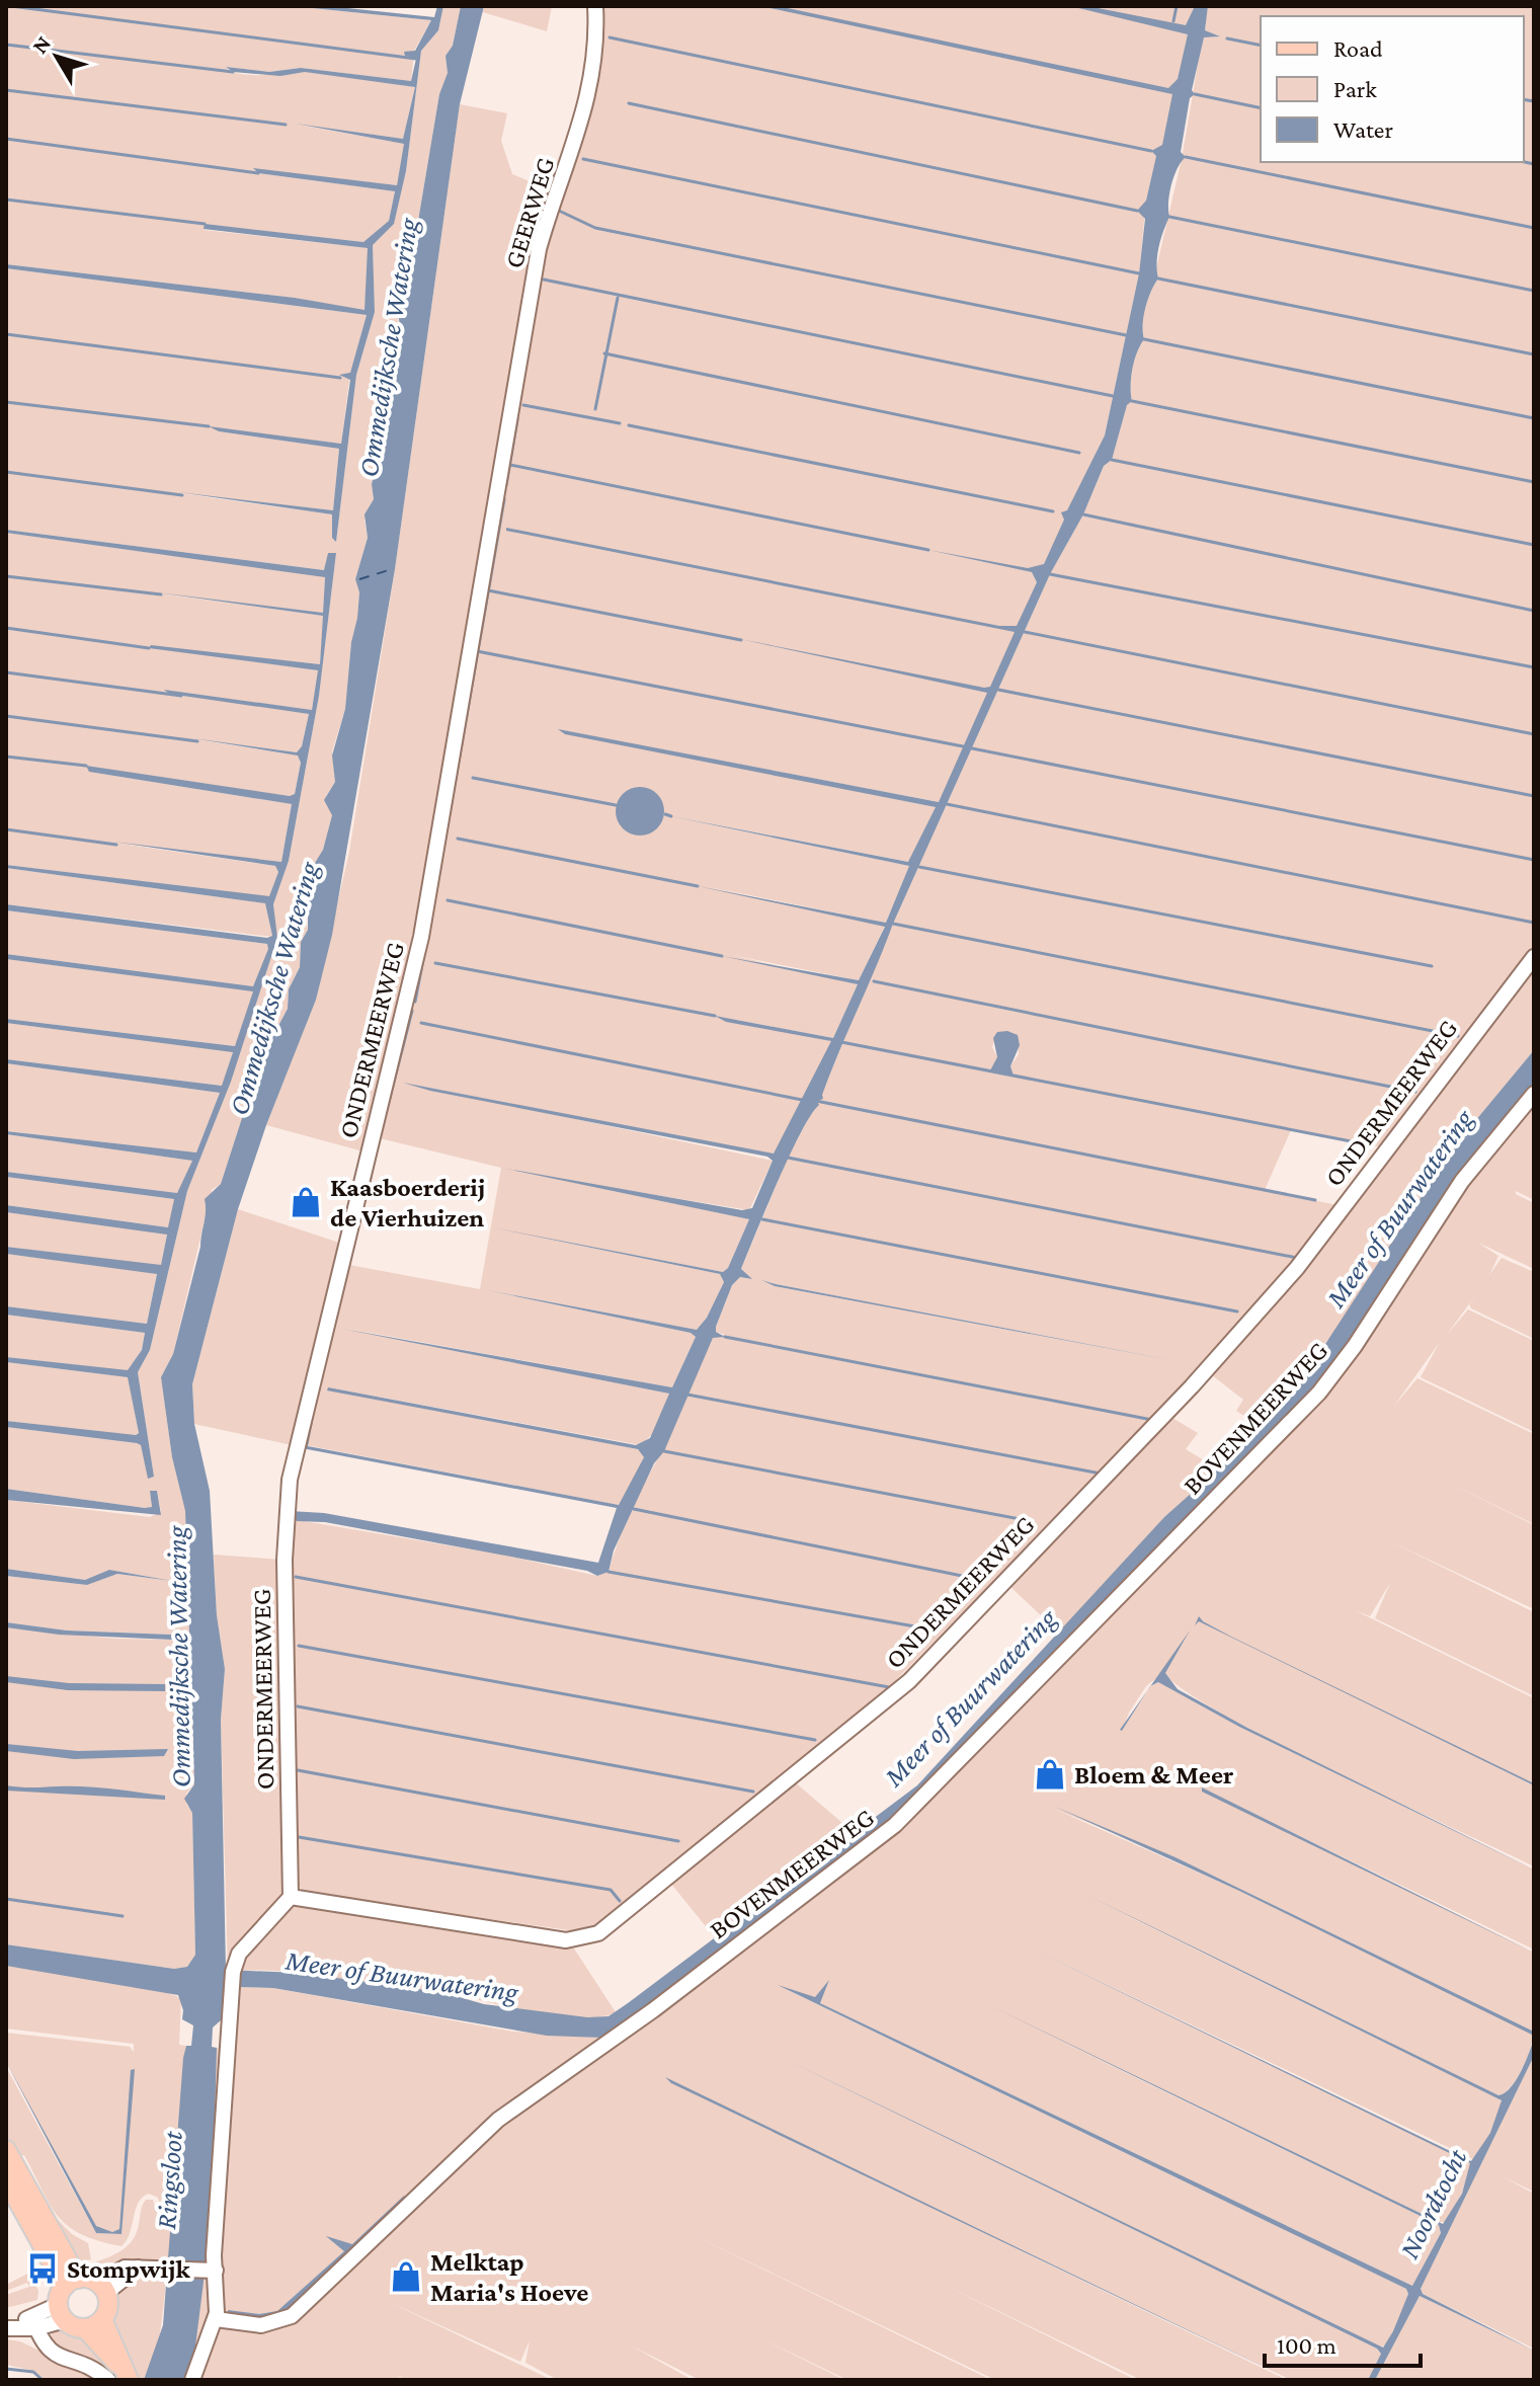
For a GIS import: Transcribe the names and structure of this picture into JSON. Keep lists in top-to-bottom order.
{
  "streets": {
    "street": ["GEERWEG", "ONDERMEERWEG", "BOVENMEERWEG"]
  },
  "crossings": [
    ["GEERWEG", "ONDERMEERWEG"]
  ],
  "water": [
    "Ommedijksche Watering",
    "Meer of Buurwatering",
    "Ringsloot",
    "Noordtocht"
  ],
  "places": {
    "shop": ["Kaasboerderij de Vierhuizen", "Bloem & Meer", "Melktap Maria's Hoeve"],
    "bus stop": ["Stompwijk"]
  },
  "legend": ["Road", "Park", "Water"],
  "scale_bar": "100 m",
  "north": "top left"
}
